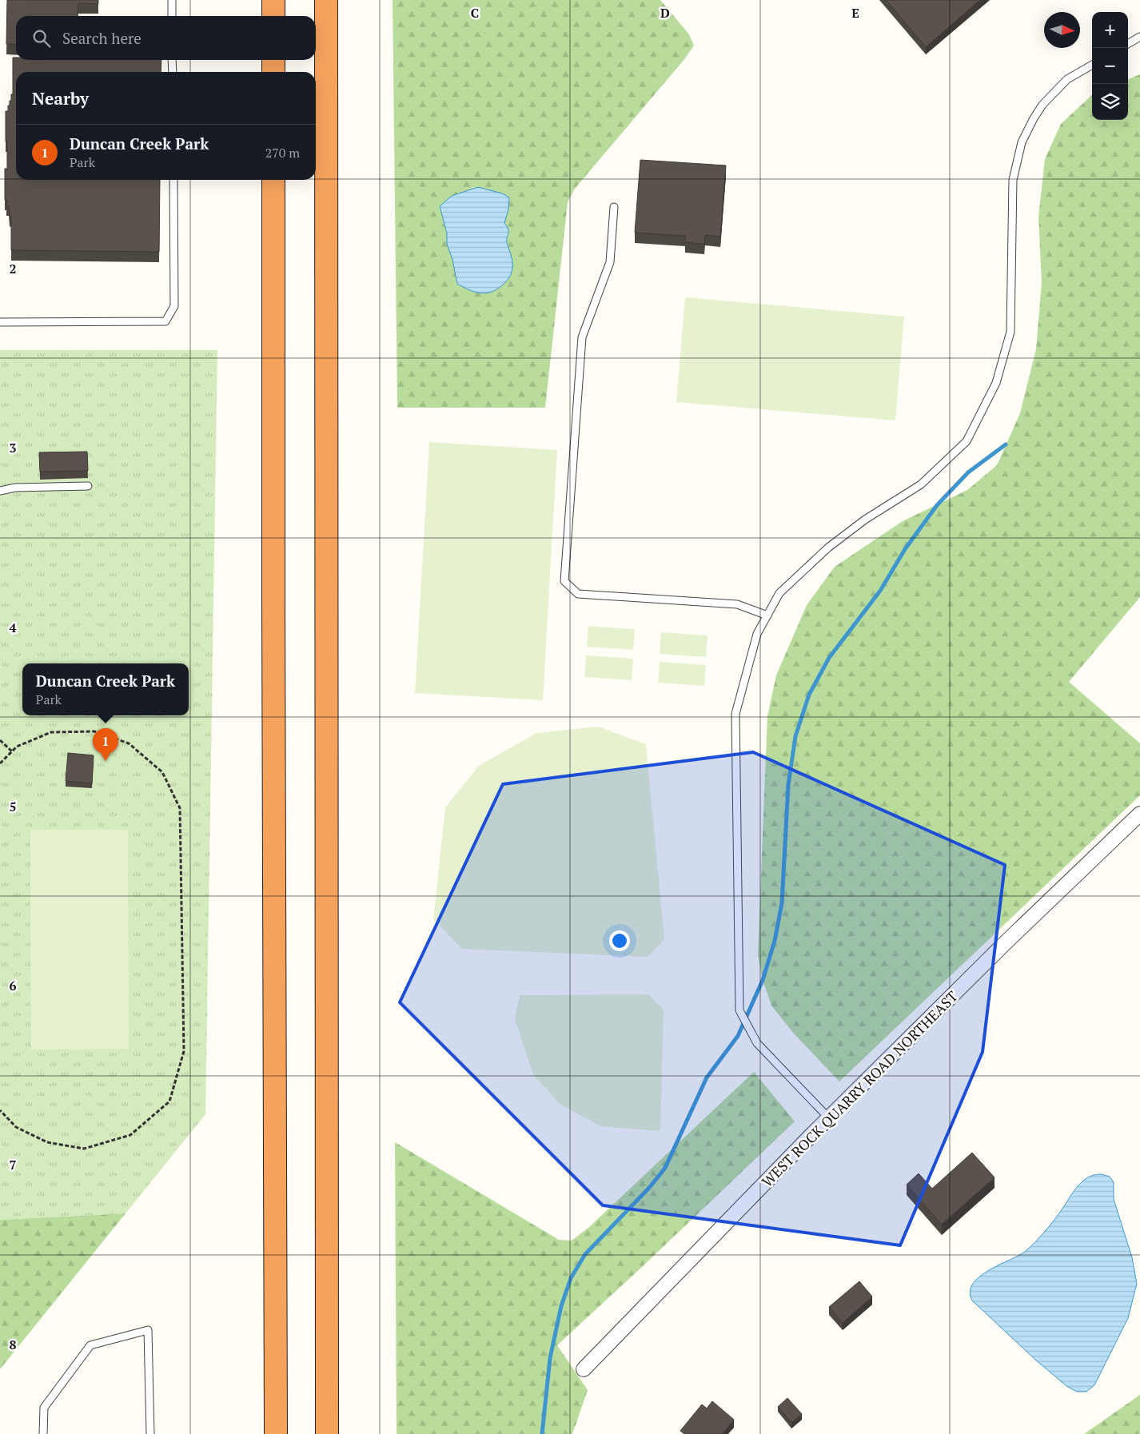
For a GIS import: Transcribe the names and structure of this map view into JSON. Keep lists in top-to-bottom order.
{
  "streets": {
    "street": ["WEST ROCK QUARRY ROAD NORTHEAST"]
  },
  "north": "right",
  "page": {
    "map_buttons": ["+", "−"],
    "search": "Search here",
    "heading": "Nearby",
    "list": [
      {
        "mark": "1",
        "name": "Duncan Creek Park",
        "note": "Park",
        "value": "270 m"
      }
    ],
    "popup": ["Duncan Creek Park", "Park"],
    "pins": "1"
  },
  "grid": {
    "columns": ["C", "D", "E"],
    "rows": [
      "2",
      "3",
      "4",
      "5",
      "6",
      "7",
      "8"
    ]
  }
}
